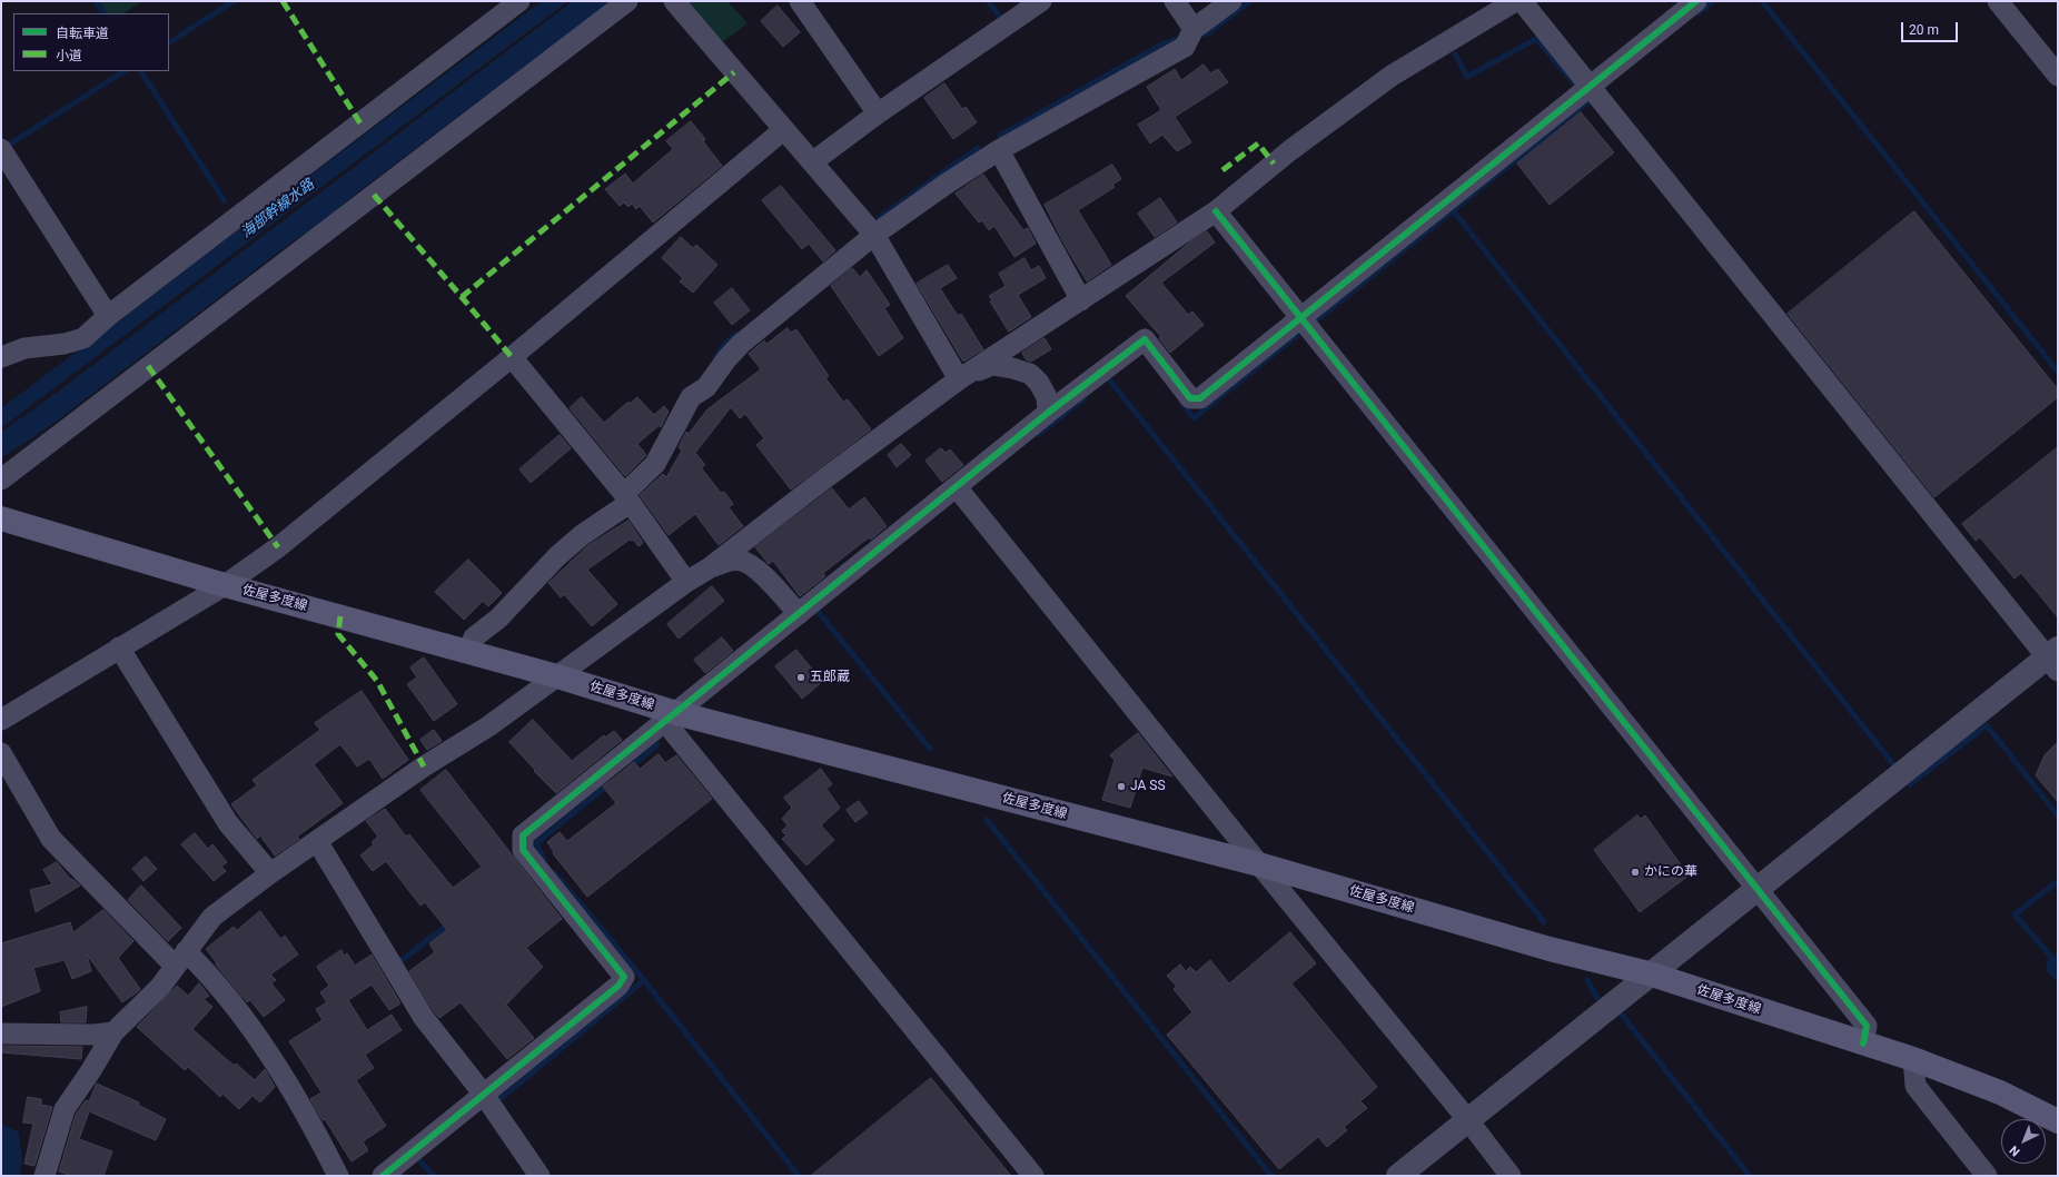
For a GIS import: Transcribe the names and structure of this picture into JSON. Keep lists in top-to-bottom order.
{
  "streets": {
    "main road": ["佐屋多度線"]
  },
  "water": ["海部幹線水路"],
  "places": ["五郎蔵", "JA SS", "かにの華"],
  "legend": ["自転車道", "小道"],
  "scale_bar": "20 m",
  "north": "bottom left"
}
